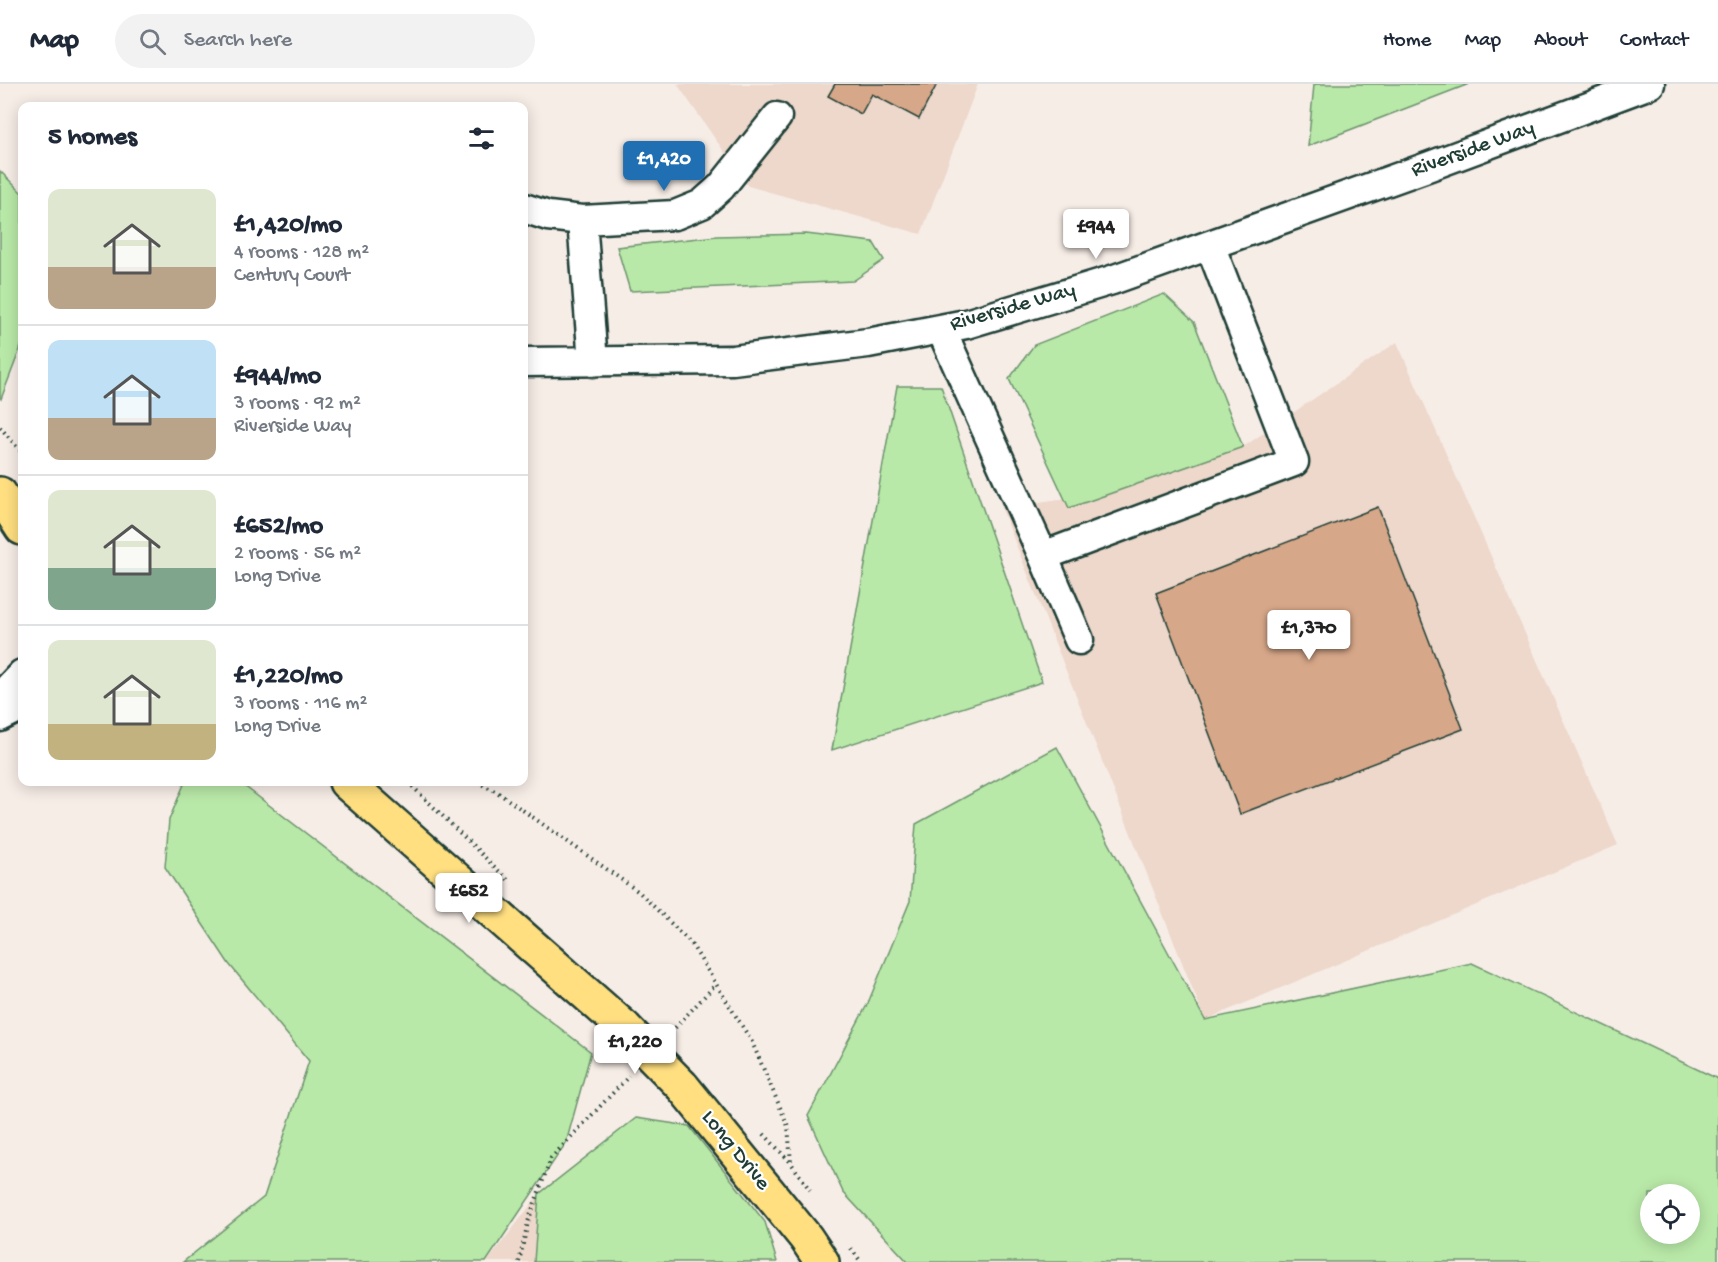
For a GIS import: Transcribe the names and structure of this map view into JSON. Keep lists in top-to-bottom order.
{
  "streets": {
    "main road": ["Long Drive"],
    "street": ["Riverside Way"]
  },
  "page": {
    "header": "Map",
    "search": "Search here",
    "nav": [
      "Home",
      "Map",
      "About",
      "Contact"
    ],
    "heading": "5 homes",
    "price": [
      "£1,420",
      "£944",
      "£1,370",
      "£652",
      "£1,220"
    ],
    "list": [
      {
        "name": "£1,420/mo",
        "note": "4 rooms · 128 m² · Century Court"
      },
      {
        "name": "£944/mo",
        "note": "3 rooms · 92 m² · Riverside Way"
      },
      {
        "name": "£652/mo",
        "note": "2 rooms · 56 m² · Long Drive"
      },
      {
        "name": "£1,220/mo",
        "note": "3 rooms · 116 m² · Long Drive"
      }
    ]
  }
}
